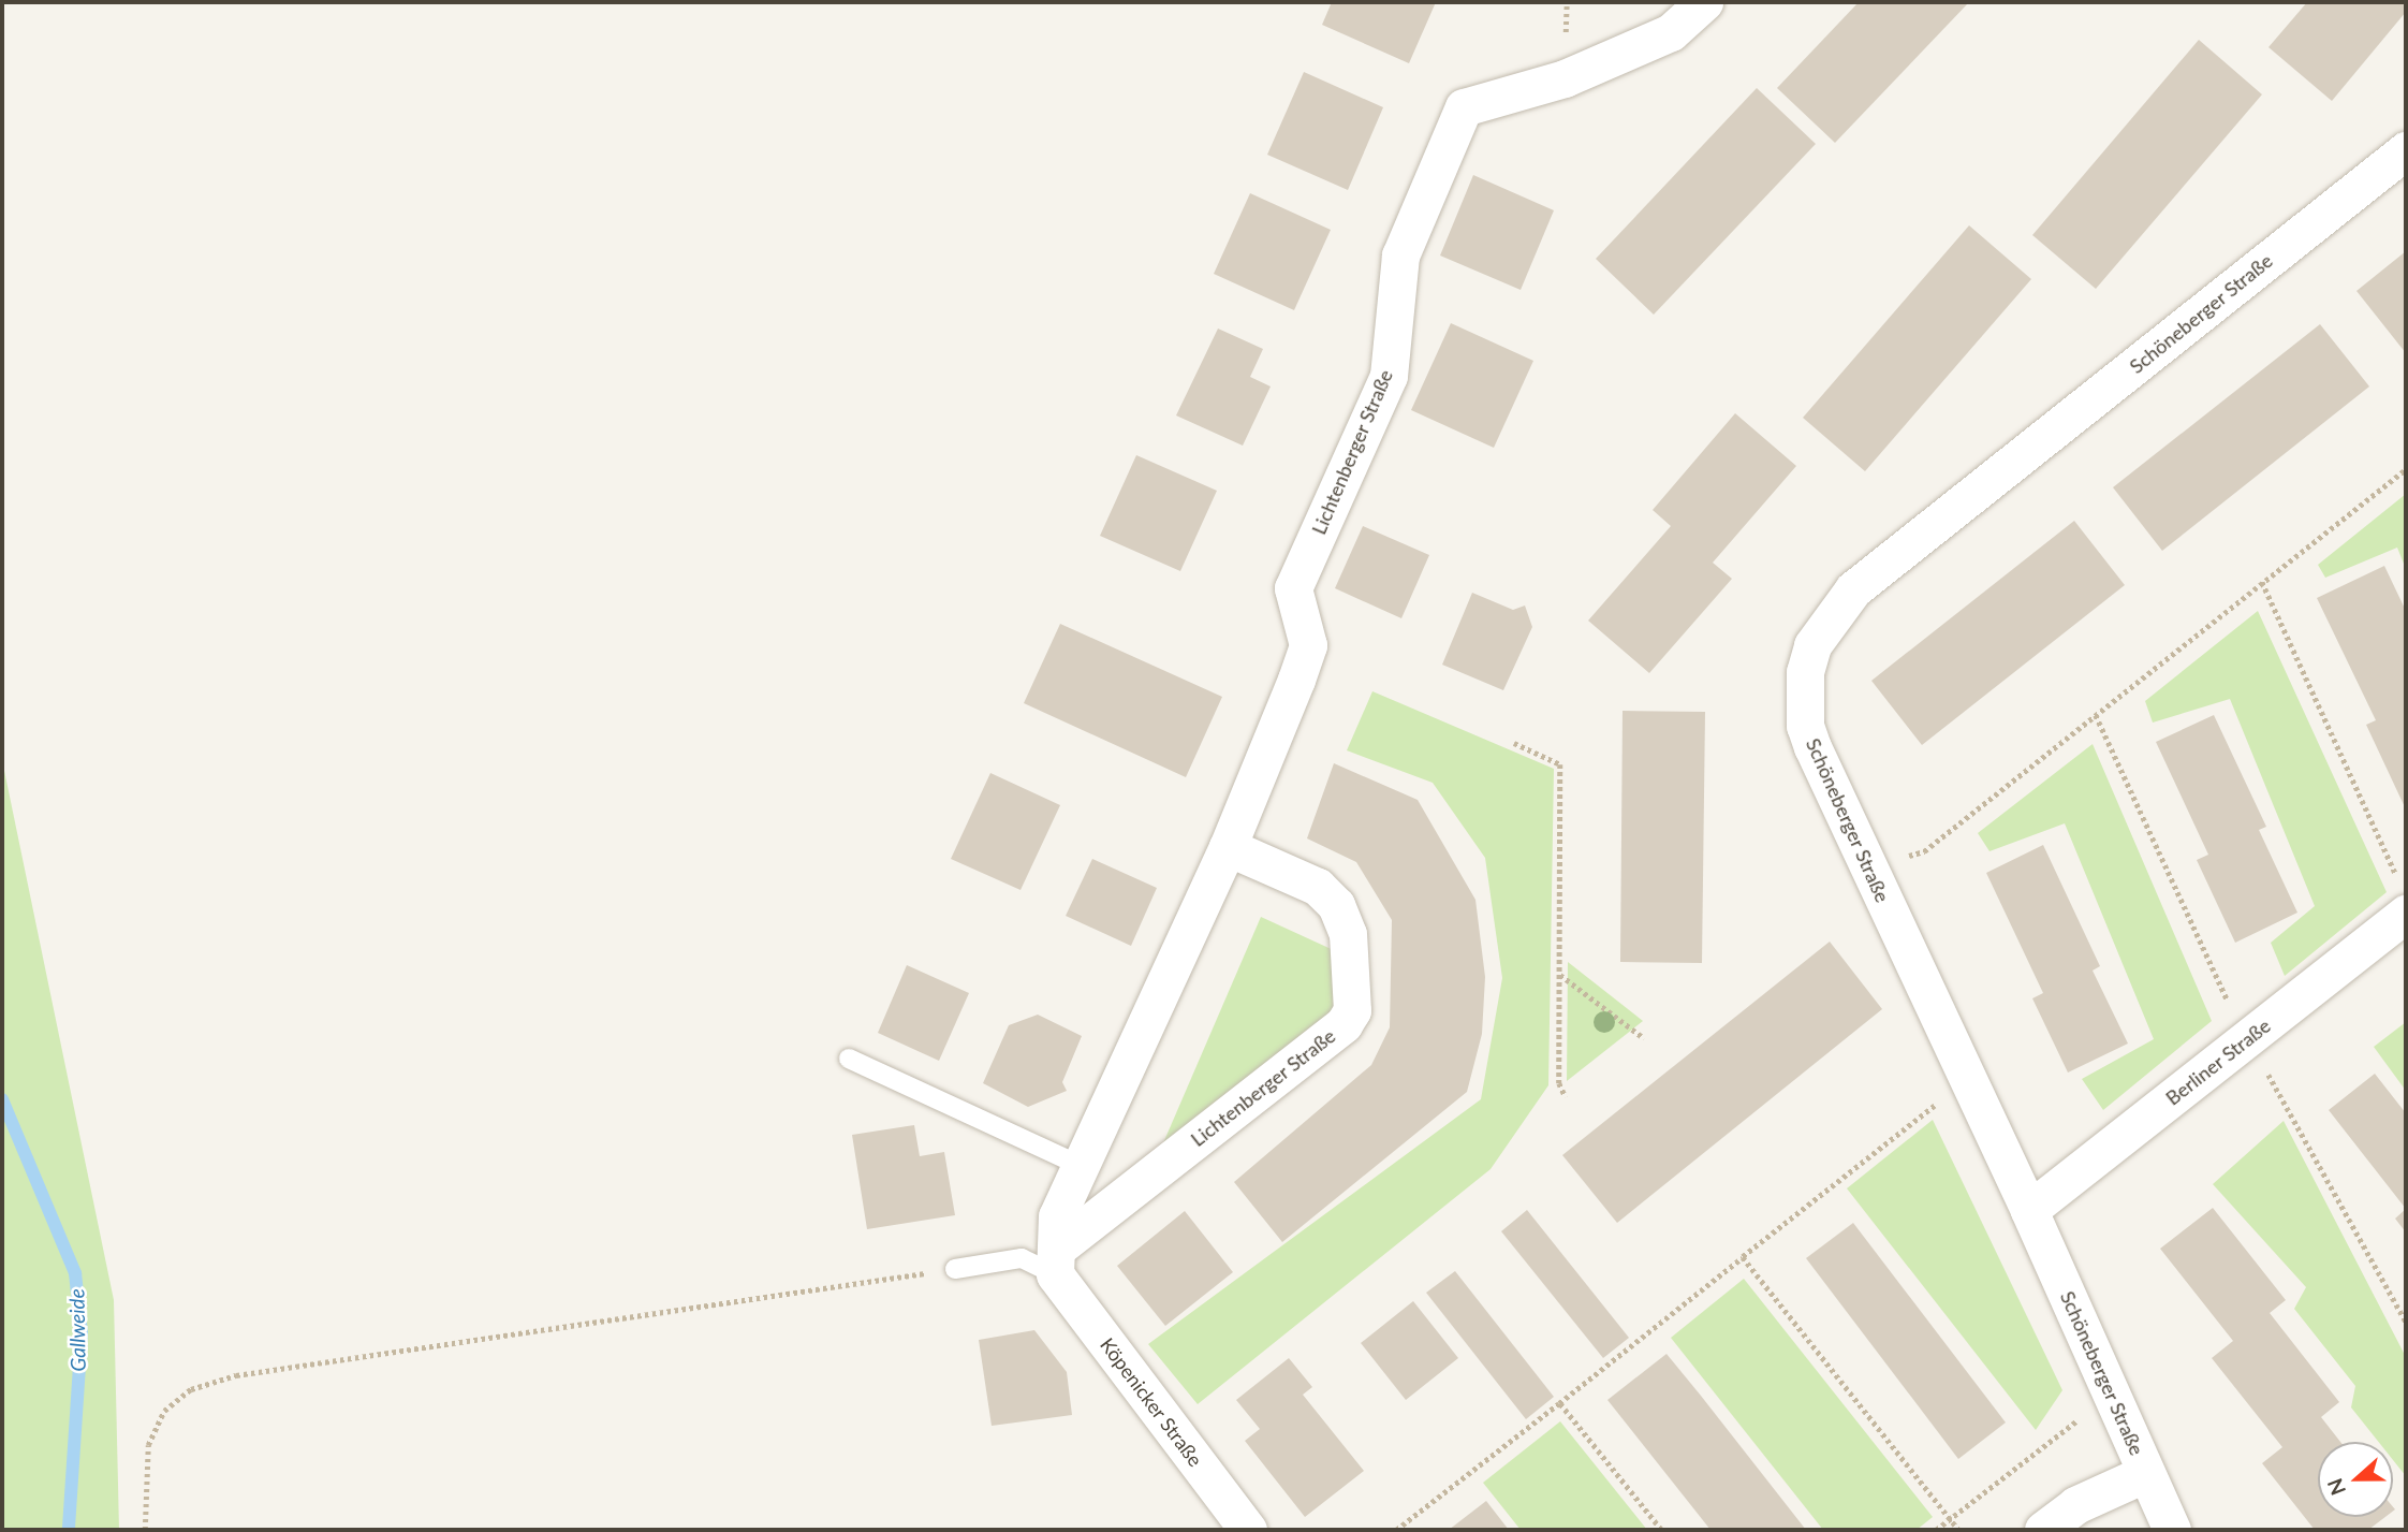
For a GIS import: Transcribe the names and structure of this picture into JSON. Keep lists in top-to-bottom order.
{
  "streets": {
    "street": [
      "Schöneberger Straße",
      "Lichtenberger Straße",
      "Berliner Straße",
      "Köpenicker Straße"
    ]
  },
  "crossings": [
    ["Schöneberger Straße", "Berliner Straße"],
    ["Lichtenberger Straße", "Köpenicker Straße"]
  ],
  "water": ["Gallweide"],
  "north": "left"
}
